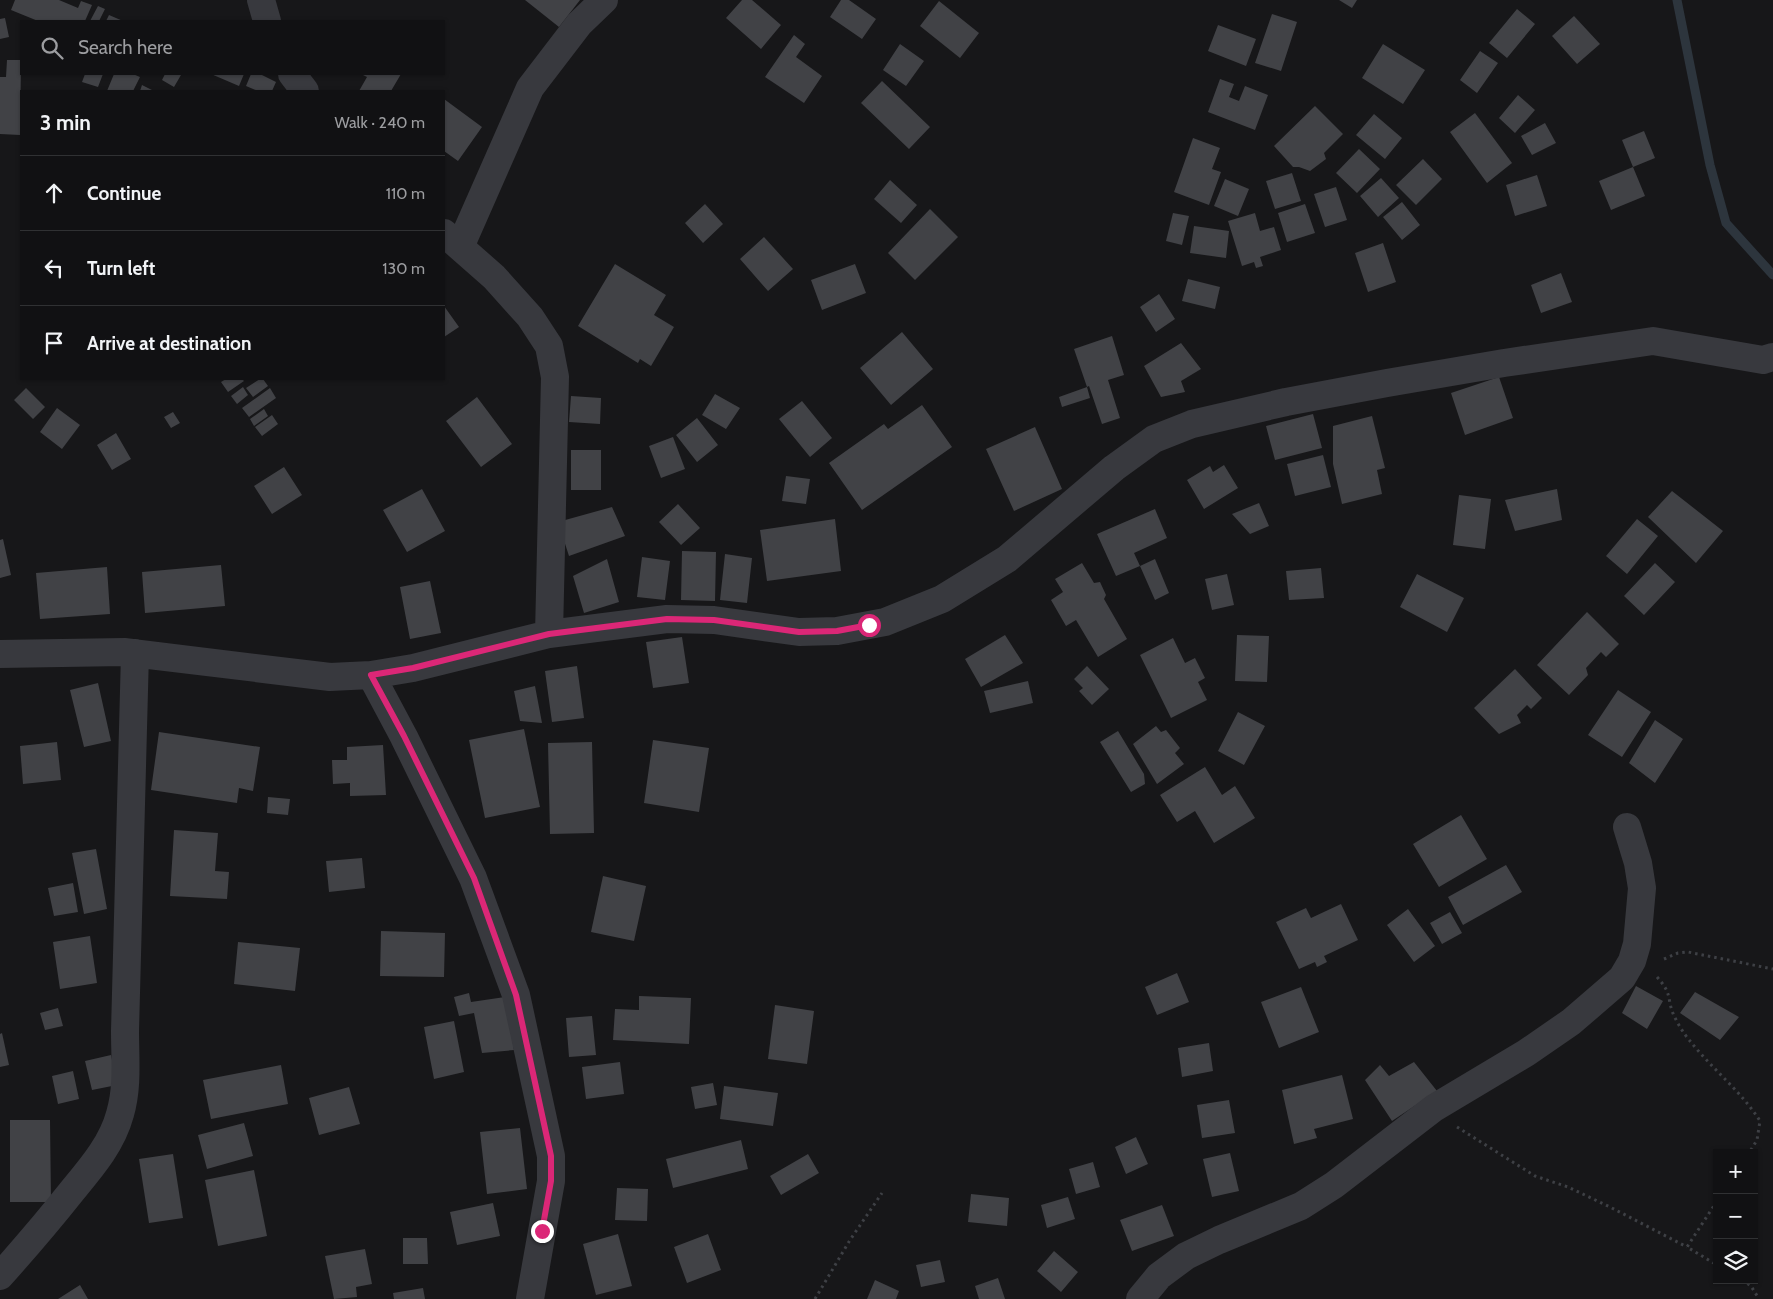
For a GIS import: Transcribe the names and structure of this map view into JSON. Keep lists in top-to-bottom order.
{
  "page": {
    "search": "Search here",
    "heading": ["3 min", "Walk · 240 m"],
    "list": [
      ["Continue", "110 m"],
      ["Turn left", "130 m"],
      "Arrive at destination"
    ],
    "map_buttons": ["+", "−"]
  }
}
